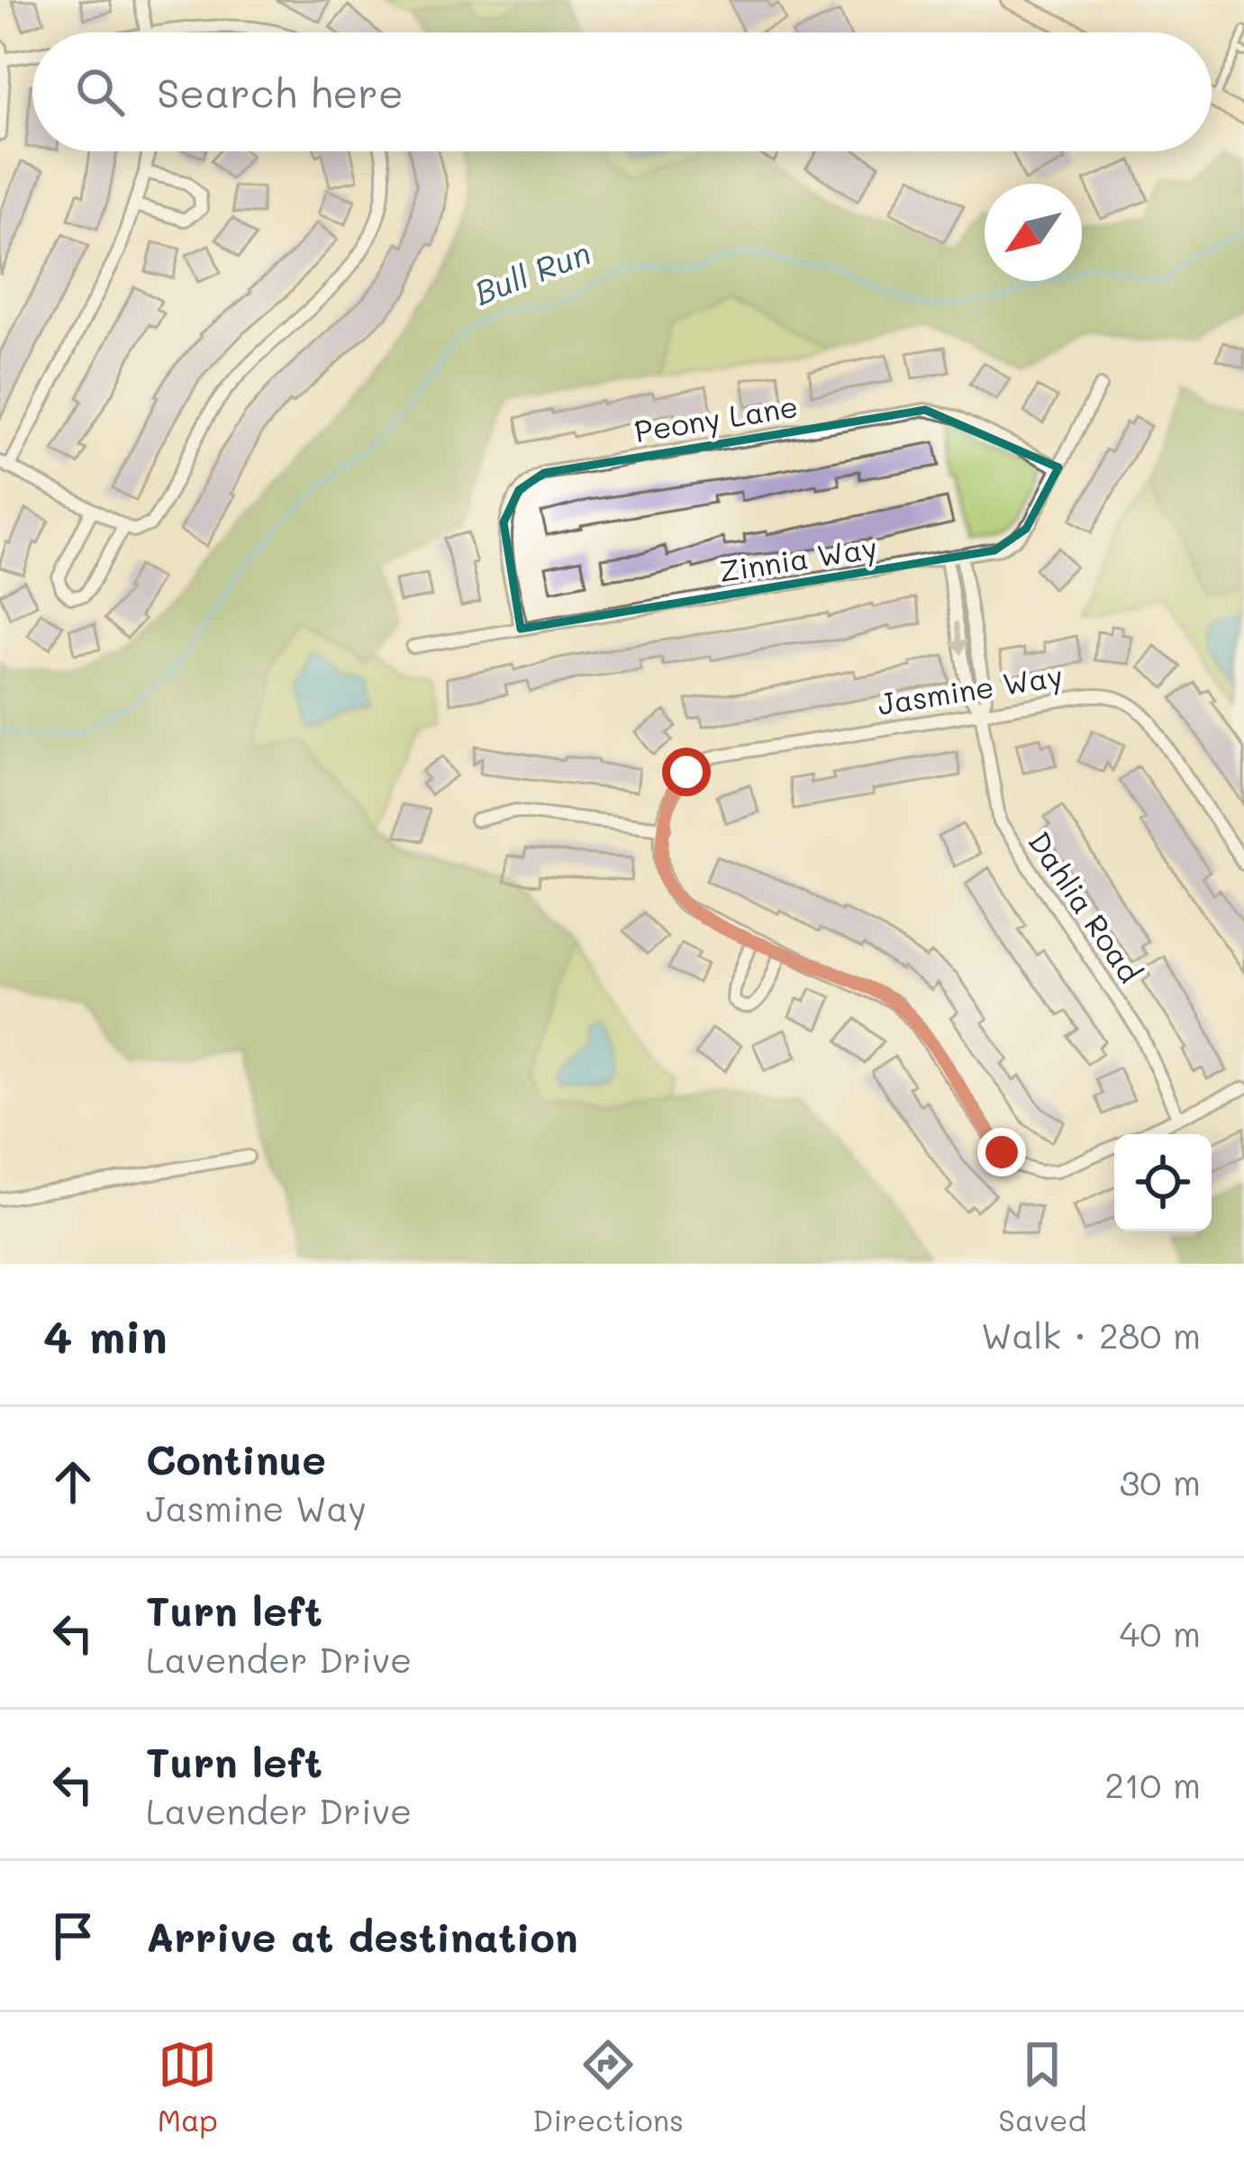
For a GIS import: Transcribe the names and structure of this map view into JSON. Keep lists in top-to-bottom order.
{
  "streets": {
    "street": [
      "Peony Lane",
      "Zinnia Way",
      "Jasmine Way",
      "Dahlia Road"
    ]
  },
  "crossings": [
    ["Peony Lane", "Zinnia Way"],
    ["Zinnia Way", "Dahlia Road"],
    ["Jasmine Way", "Dahlia Road"]
  ],
  "water": ["Bull Run"],
  "north": "bottom left",
  "page": {
    "search": "Search here",
    "heading": ["4 min", "Walk · 280 m"],
    "list": [
      ["Continue", "Jasmine Way", "30 m"],
      ["Turn left", "Lavender Drive", "40 m"],
      ["Turn left", "Lavender Drive", "210 m"],
      "Arrive at destination"
    ],
    "nav": ["Map", "Directions", "Saved"]
  }
}
